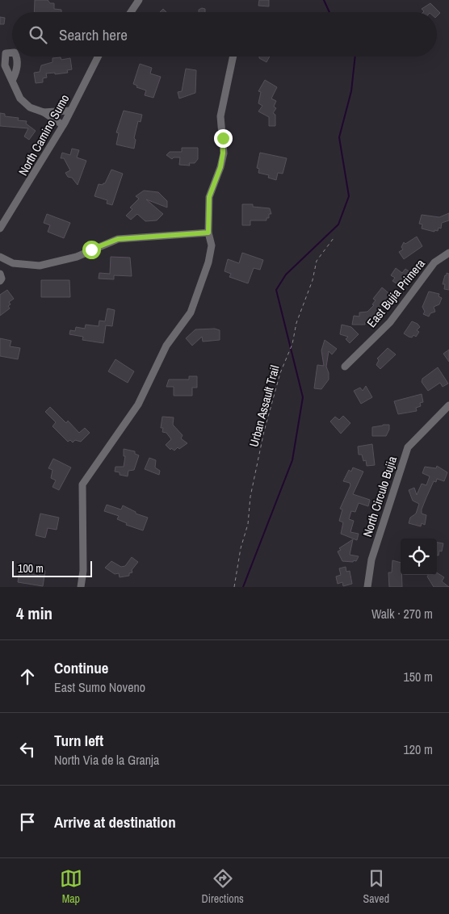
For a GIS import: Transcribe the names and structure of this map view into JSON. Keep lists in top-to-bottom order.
{
  "streets": {
    "street": ["North Camino Sumo", "East Bujia Primera", "North Circulo Bujia"],
    "path": ["Urban Assault Trail"]
  },
  "scale_bar": "100 m",
  "page": {
    "search": "Search here",
    "scale": "100 m",
    "heading": ["4 min", "Walk · 270 m"],
    "list": [
      ["Continue", "East Sumo Noveno", "150 m"],
      ["Turn left", "North Via de la Granja", "120 m"],
      "Arrive at destination"
    ],
    "nav": ["Map", "Directions", "Saved"]
  }
}
